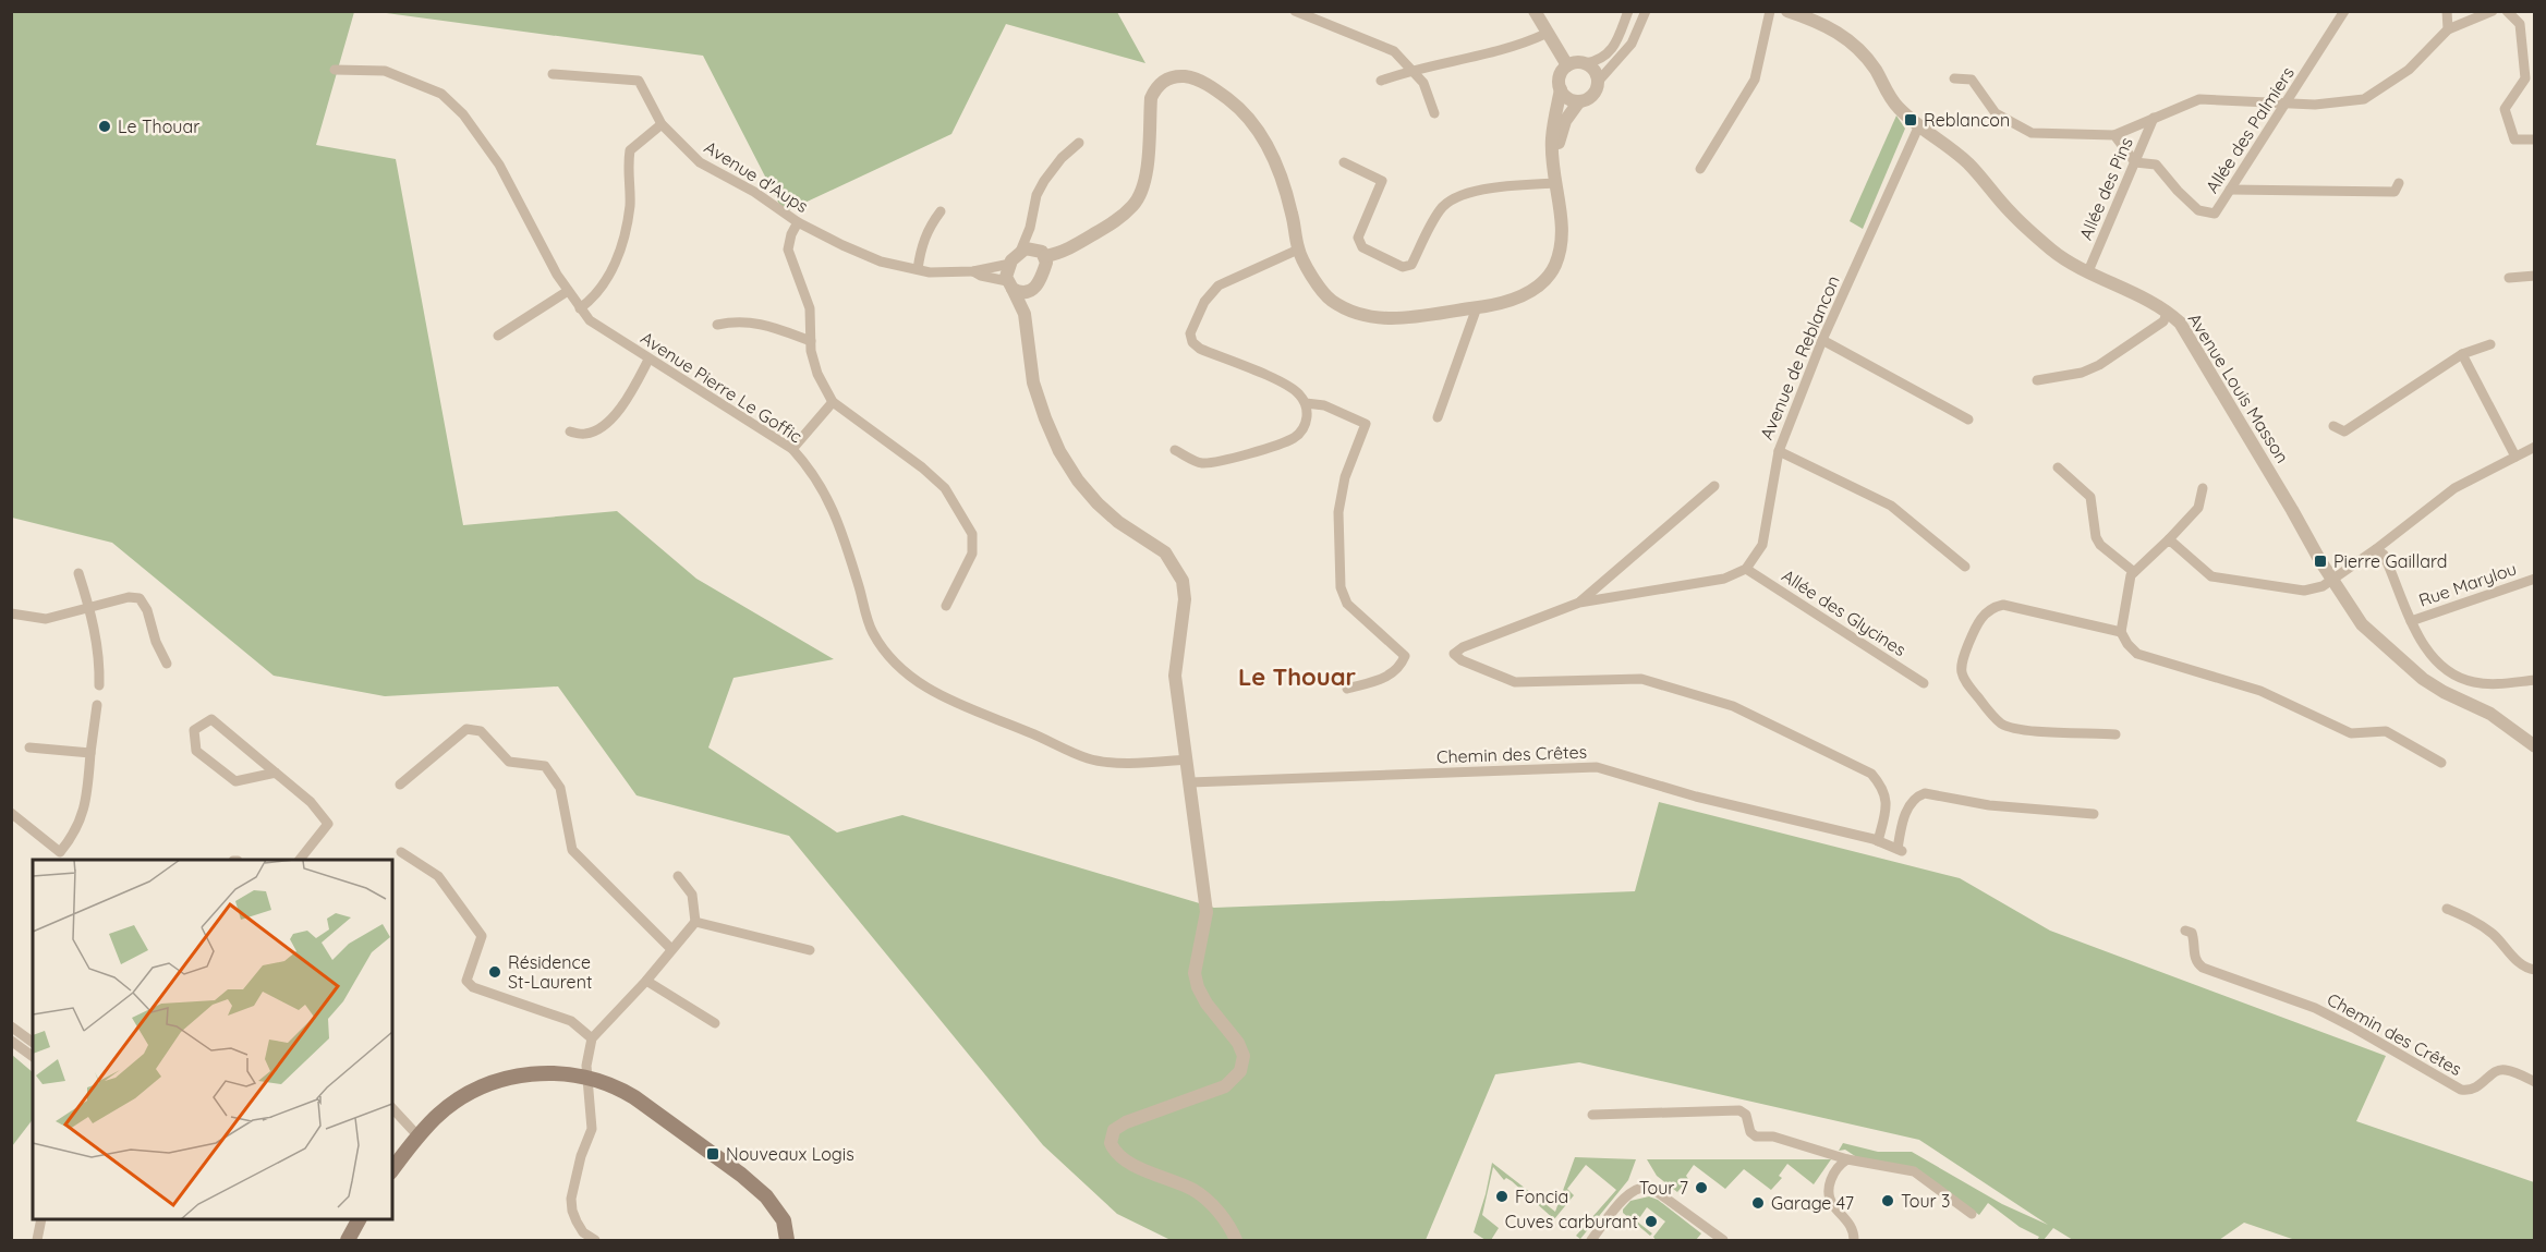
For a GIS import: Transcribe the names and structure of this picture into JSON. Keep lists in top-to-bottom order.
{
  "streets": {
    "street": [
      "Allée des Palmiers",
      "Avenue d'Aups",
      "Allée des Pins",
      "Avenue de Reblancon",
      "Avenue Pierre Le Goffic",
      "Avenue Louis Masson",
      "Rue Marylou",
      "Allée des Glycines",
      "Chemin des Crêtes"
    ]
  },
  "crossings": [
    ["Allée des Palmiers", "Allée des Pins"],
    ["Allée des Pins", "Avenue Louis Masson"],
    ["Avenue de Reblancon", "Avenue Louis Masson"],
    ["Avenue de Reblancon", "Allée des Glycines"]
  ],
  "districts": ["Le Thouar"],
  "places": {
    "transit": ["Reblancon", "Pierre Gaillard", "Nouveaux Logis"],
    "other": [
      "Le Thouar",
      "Résidence St-Laurent",
      "Tour 7",
      "Foncia",
      "Tour 3",
      "Garage 47",
      "Cuves carburant"
    ]
  }
}
